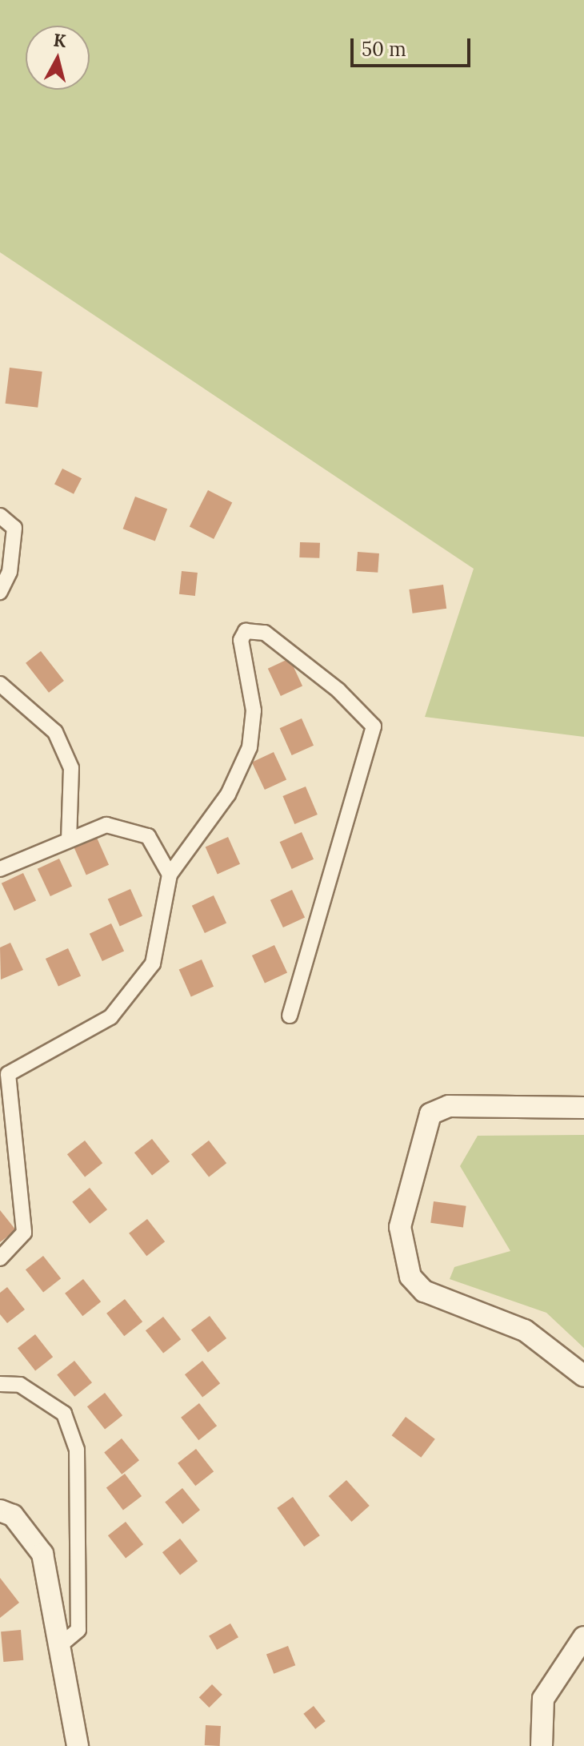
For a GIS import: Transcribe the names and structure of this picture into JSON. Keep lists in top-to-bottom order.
{
  "scale_bar": "50 m",
  "north": "top"
}
